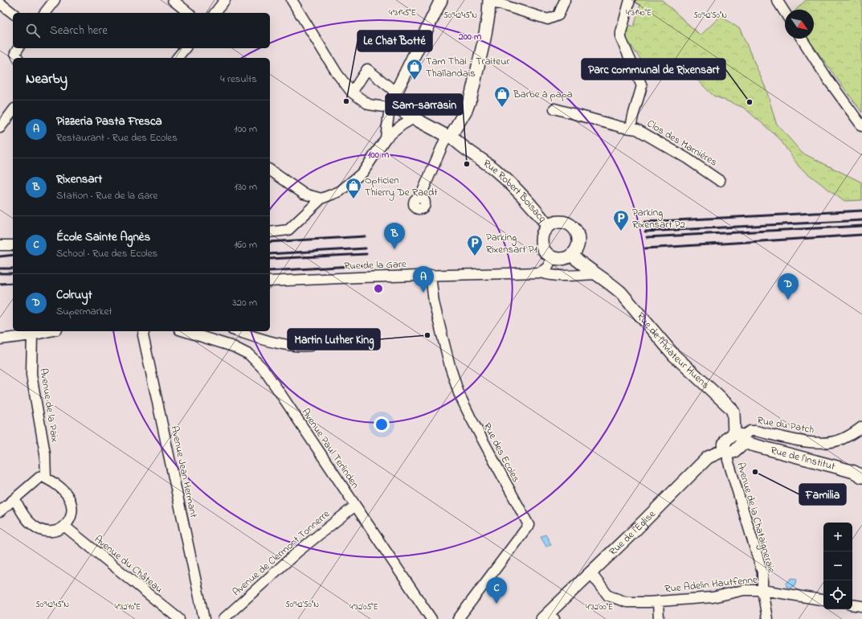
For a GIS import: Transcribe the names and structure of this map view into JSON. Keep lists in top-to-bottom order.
{
  "streets": {
    "street": [
      "Clos des Marnières",
      "Rue Robert Boisacq",
      "Rue de la Gare",
      "Rue de l'Aviateur Huens",
      "Avenue de la Paix",
      "Rue du Patch",
      "Avenue Paul Terlinden",
      "Rue des Ecoles",
      "Rue de l'Institut",
      "Avenue Jean Hermant",
      "Avenue de la Chataigneraie",
      "Rue de l'Église",
      "Avenue de Clermont Tonnerre",
      "Avenue du Château",
      "Rue Adelin Hautfenne"
    ]
  },
  "crossings": [
    ["Rue Robert Boisacq", "Rue de l'Aviateur Huens"],
    ["Rue de la Gare", "Rue des Ecoles"],
    ["Rue de l'Aviateur Huens", "Rue du Patch"],
    ["Rue de l'Aviateur Huens", "Rue de l'Institut"],
    ["Rue de l'Aviateur Huens", "Rue de l'Église"],
    ["Avenue de la Paix", "Avenue du Château"],
    ["Rue du Patch", "Rue de l'Institut"],
    ["Rue du Patch", "Rue de l'Église"],
    ["Avenue Paul Terlinden", "Avenue de Clermont Tonnerre"],
    ["Rue de l'Institut", "Rue de l'Église"],
    ["Avenue de la Chataigneraie", "Rue de l'Église"],
    ["Avenue de la Chataigneraie", "Rue Adelin Hautfenne"],
    ["Rue de l'Église", "Rue Adelin Hautfenne"]
  ],
  "places": {
    "shop": ["Tam Thai - Traiteur Thaïlandais", "Barbe à papa", "Opticien Thierry De Raedt"],
    "other": [
      "Le Chat Botté",
      "Parc communal de Rixensart",
      "Sam-sarrasin",
      "Martin Luther King",
      "Familia"
    ],
    "parking": ["Parking Rixensart P2", "Parking Rixensart P1"]
  },
  "north": "bottom right",
  "page": {
    "search": "Search here",
    "heading": ["Nearby", "4 results"],
    "list": [
      {
        "mark": "A",
        "name": "Pizzeria Pasta Fresca",
        "note": "Restaurant · Rue des Ecoles",
        "value": "100 m"
      },
      {
        "mark": "B",
        "name": "Rixensart",
        "note": "Station · Rue de la Gare",
        "value": "130 m"
      },
      {
        "mark": "C",
        "name": "École Sainte Agnès",
        "note": "School · Rue des Ecoles",
        "value": "160 m"
      },
      {
        "mark": "D",
        "name": "Colruyt",
        "note": "Supermarket",
        "value": "320 m"
      }
    ],
    "pins": [
      "B",
      "A",
      "D",
      "C"
    ],
    "map_buttons": ["+", "−"]
  },
  "coordinates": [
    "4°31'45\"E",
    "4°31'40\"E",
    "50°42'45\"N",
    "50°42'50\"N",
    "4°32'10\"E",
    "4°32'05\"E",
    "4°32'00\"E"
  ],
  "rings": ["200 m", "100 m"]
}
